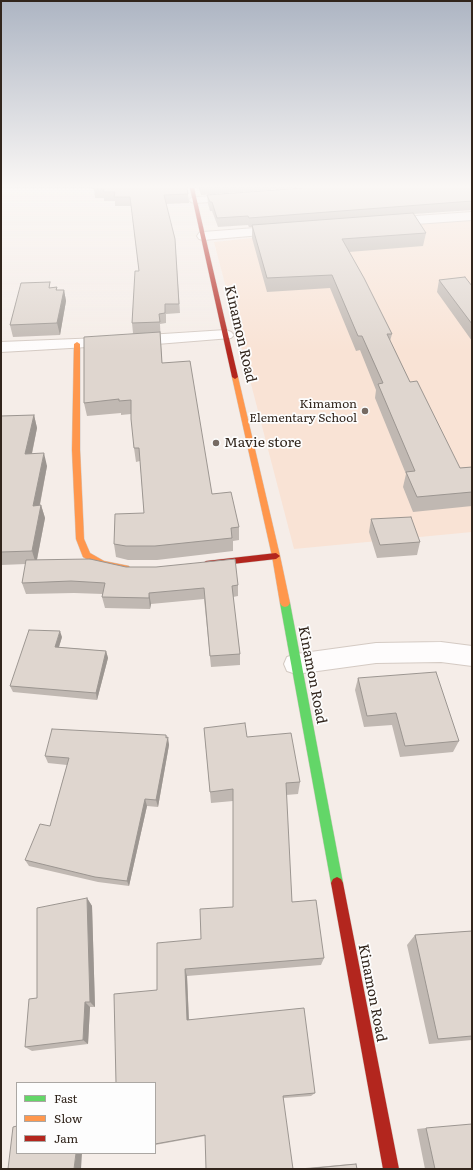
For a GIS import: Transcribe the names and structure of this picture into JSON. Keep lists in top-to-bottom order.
{
  "streets": {
    "street": ["Kinamon Road"]
  },
  "places": ["Kimamon Elementary School", "Mavie store"],
  "legend": ["Fast", "Slow", "Jam"]
}
